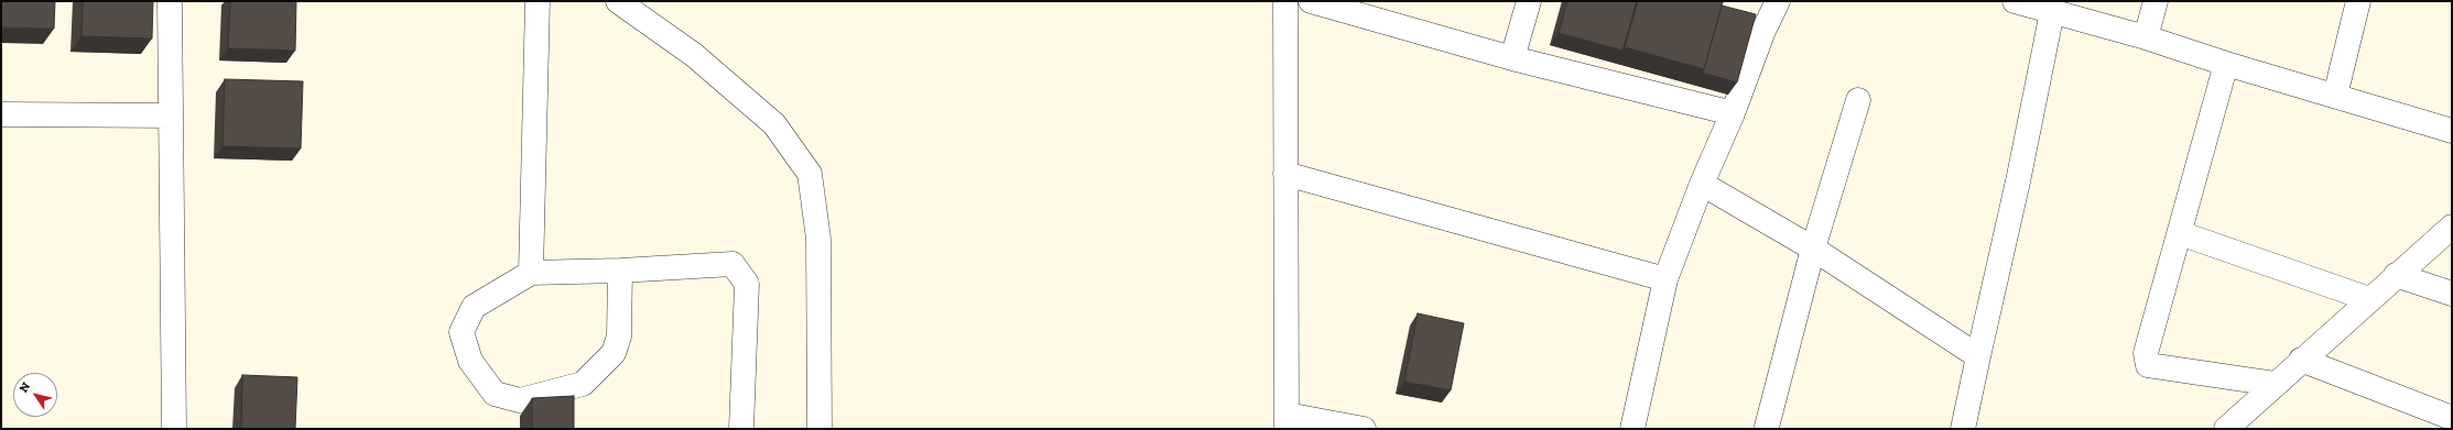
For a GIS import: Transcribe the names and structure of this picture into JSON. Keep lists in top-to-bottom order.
{
  "north": "top left"
}
